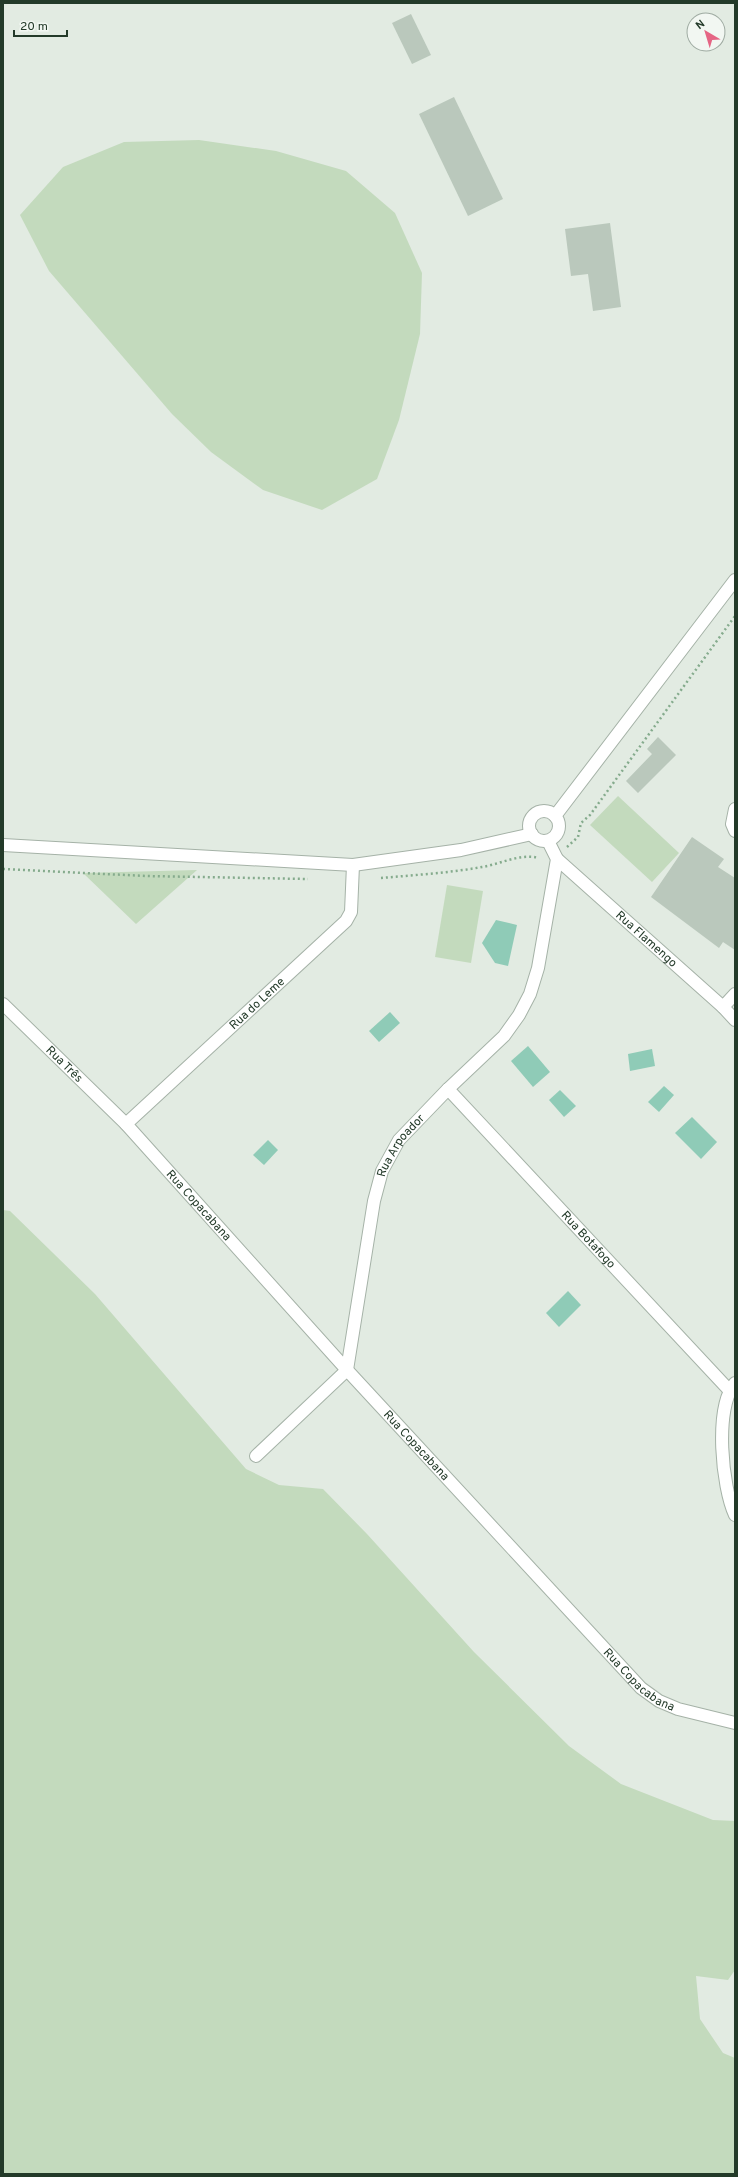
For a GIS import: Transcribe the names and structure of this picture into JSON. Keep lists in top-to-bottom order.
{
  "streets": {
    "street": [
      "Rua Flamengo",
      "Rua do Leme",
      "Rua Três",
      "Rua Arpoador",
      "Rua Copacabana",
      "Rua Botafogo"
    ]
  },
  "crossings": [
    ["Rua Flamengo", "Rua Arpoador"],
    ["Rua do Leme", "Rua Três"],
    ["Rua do Leme", "Rua Copacabana"],
    ["Rua Três", "Rua Copacabana"],
    ["Rua Arpoador", "Rua Copacabana"],
    ["Rua Arpoador", "Rua Botafogo"]
  ],
  "scale_bar": "20 m",
  "north": "top left"
}
